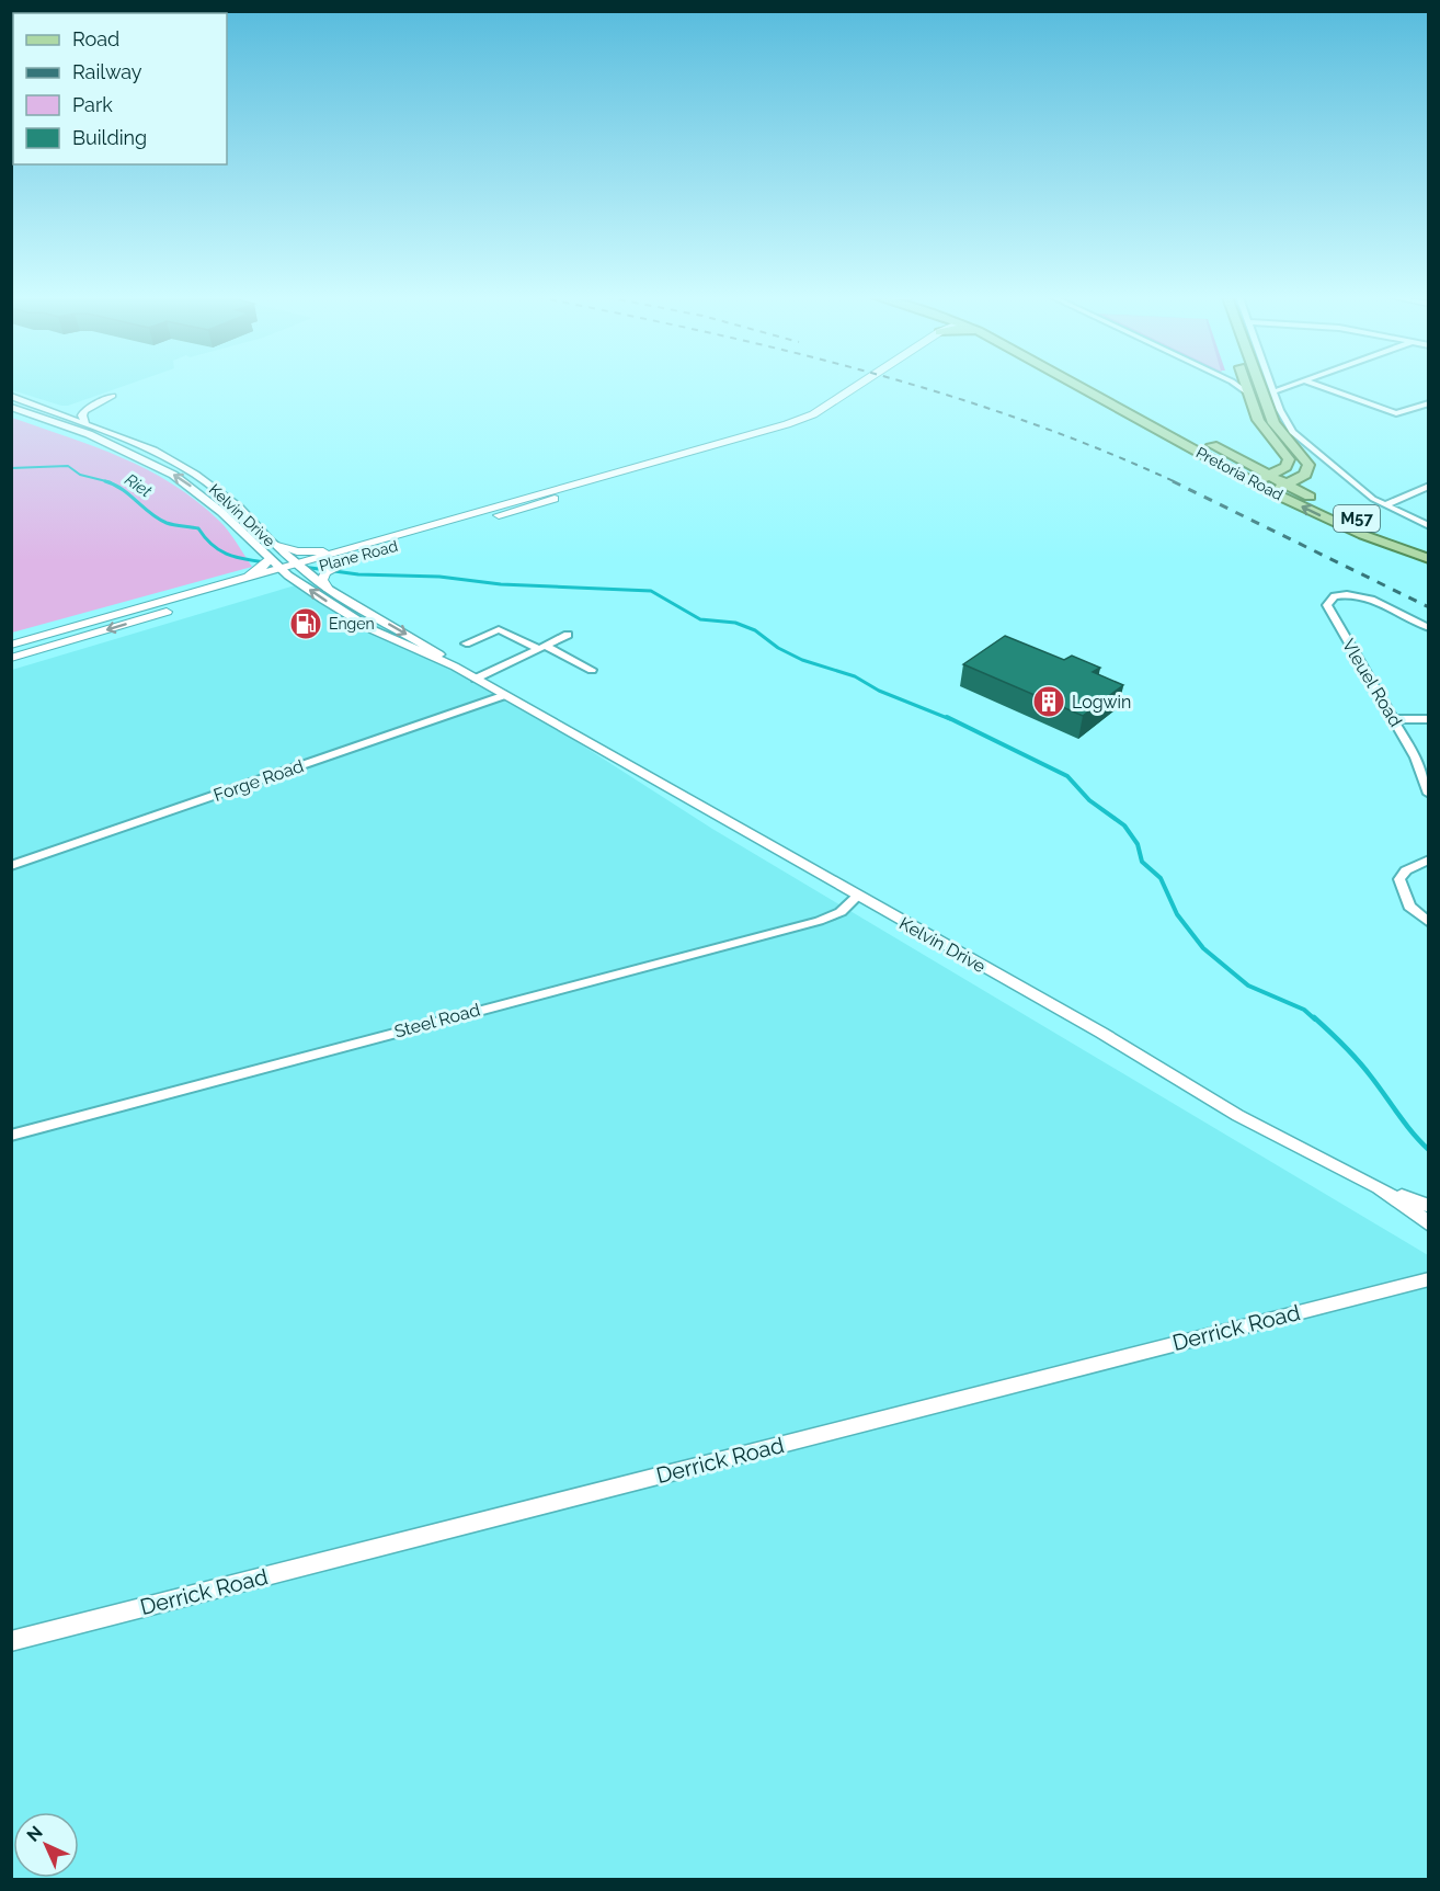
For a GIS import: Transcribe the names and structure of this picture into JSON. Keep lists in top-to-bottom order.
{
  "streets": {
    "main road": ["Pretoria Road", "M57", "Plane Road"],
    "street": [
      "Kelvin Drive",
      "Vleuel Road",
      "Forge Road",
      "Steel Road",
      "Derrick Road"
    ]
  },
  "crossings": [
    ["Kelvin Drive", "Plane Road"],
    ["Kelvin Drive", "Forge Road"],
    ["Kelvin Drive", "Steel Road"]
  ],
  "water": ["Riet"],
  "places": {
    "fuel station": ["Engen"],
    "building": ["Logwin"]
  },
  "legend": [
    "Road",
    "Railway",
    "Park",
    "Building"
  ],
  "north": "top left"
}
